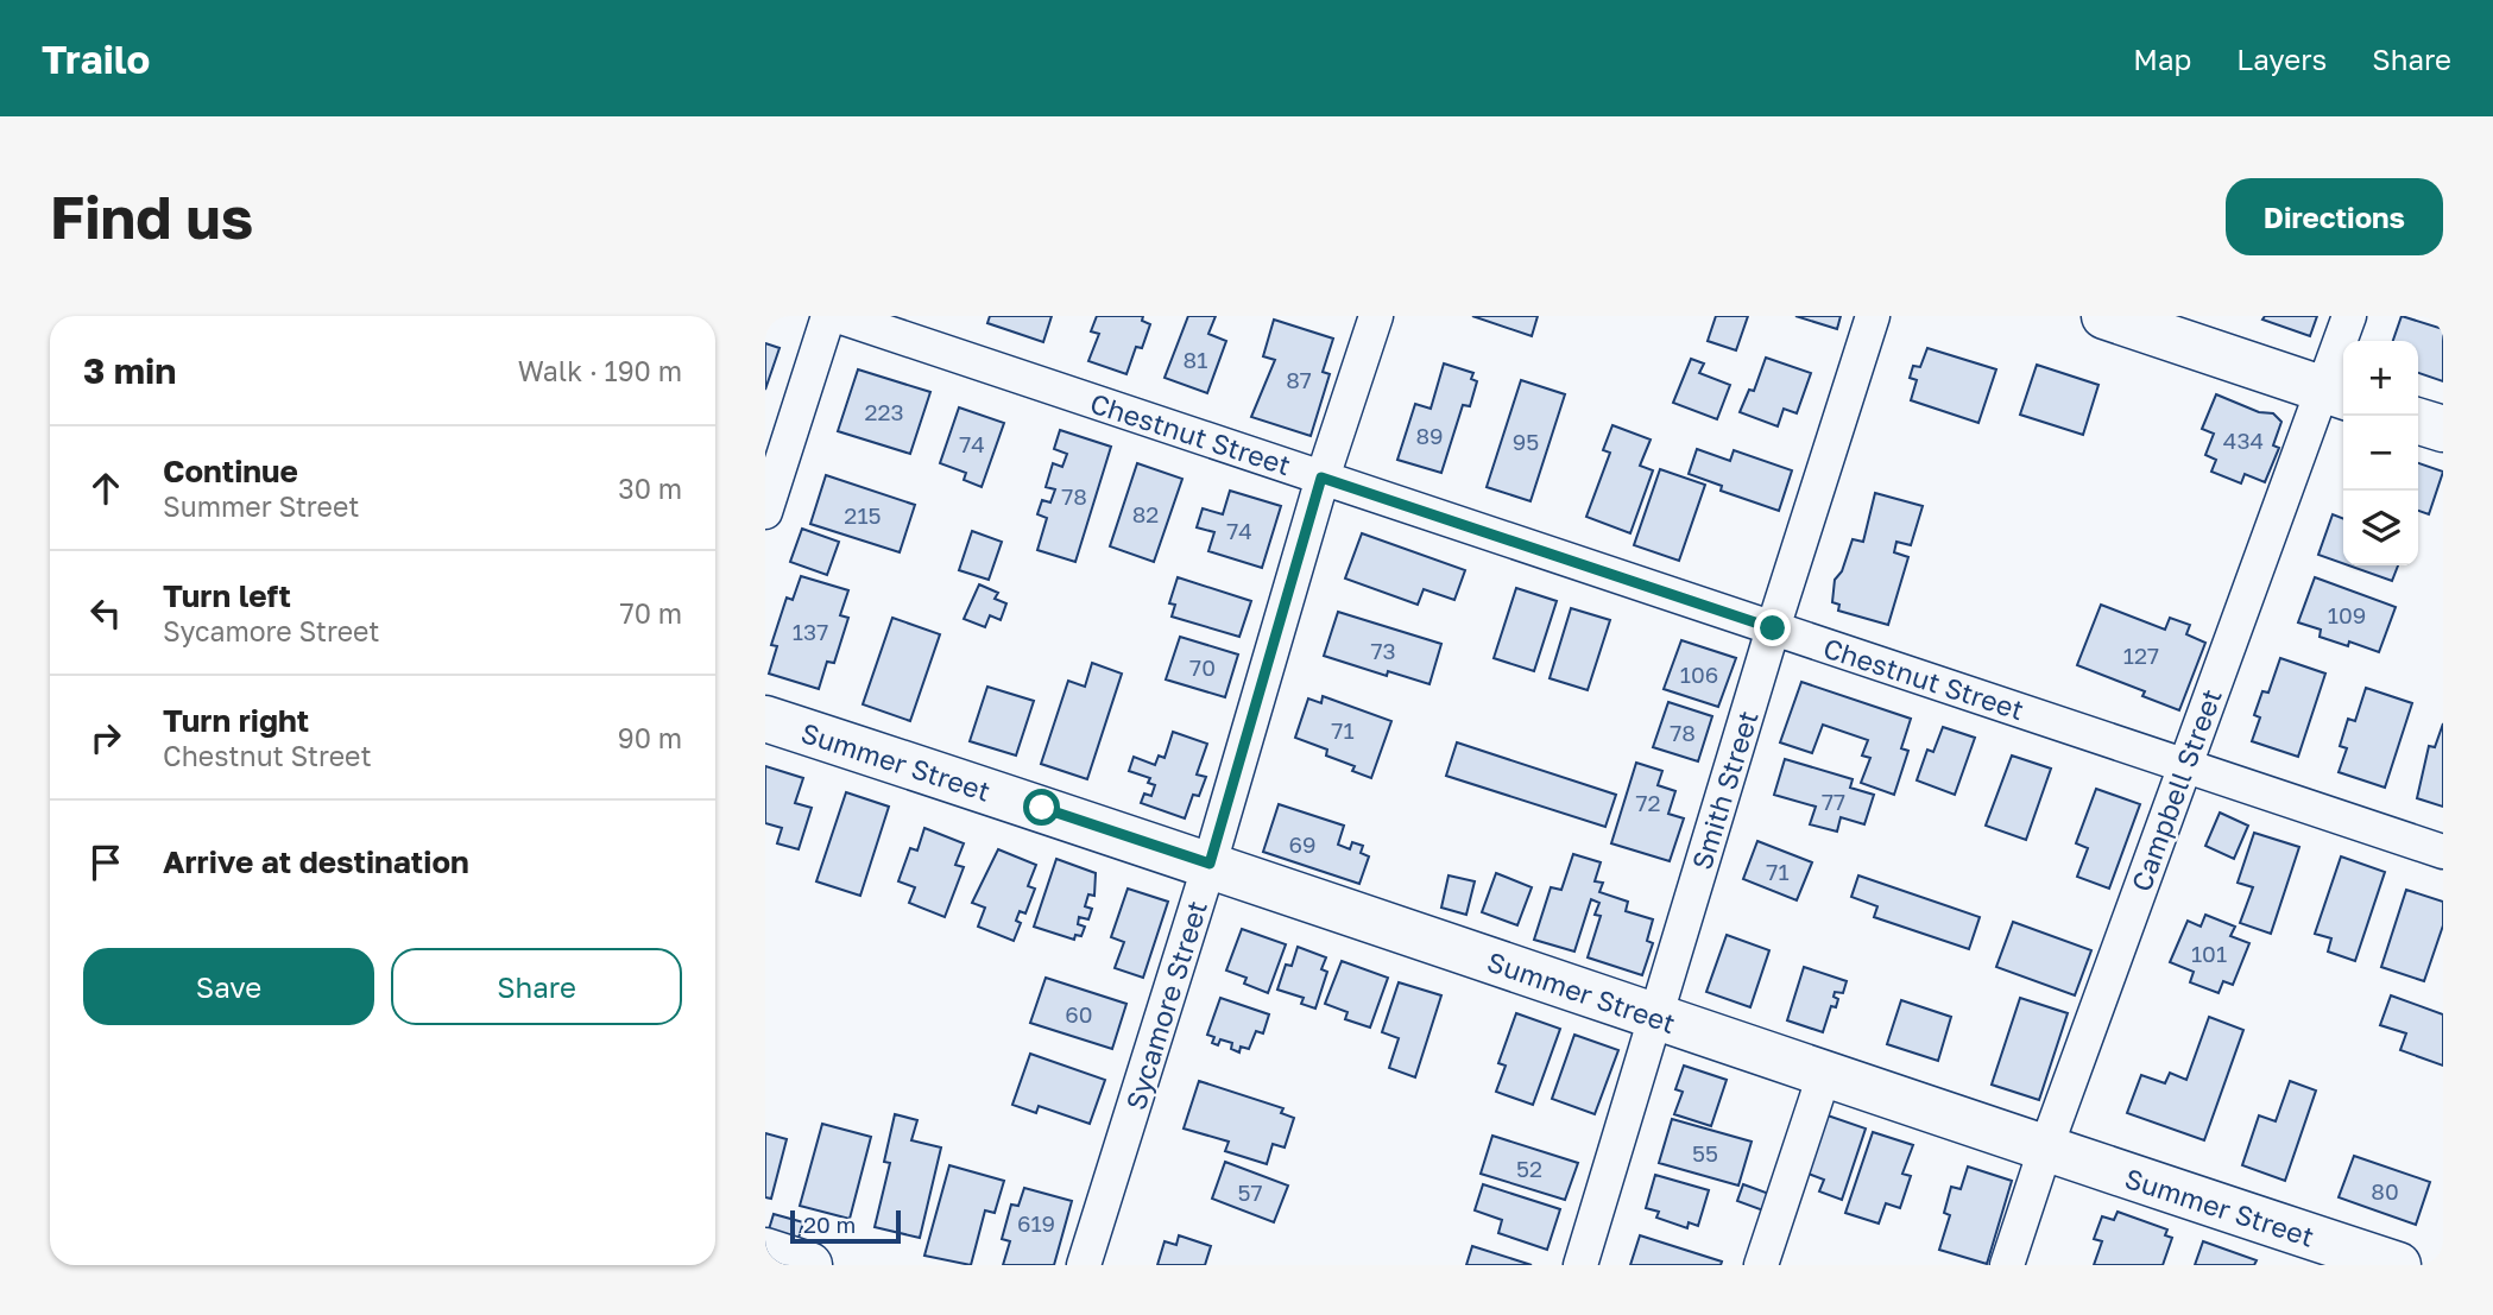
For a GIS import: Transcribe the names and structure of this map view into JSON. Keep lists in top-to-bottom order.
{
  "streets": {
    "main road": ["Summer Street"],
    "street": [
      "Chestnut Street",
      "Smith Street",
      "Campbell Street",
      "Sycamore Street"
    ]
  },
  "crossings": [
    ["Chestnut Street", "Smith Street"],
    ["Chestnut Street", "Campbell Street"],
    ["Chestnut Street", "Sycamore Street"],
    ["Summer Street", "Smith Street"],
    ["Summer Street", "Campbell Street"],
    ["Summer Street", "Sycamore Street"]
  ],
  "house_numbers": [
    "81",
    "87",
    "223",
    "89",
    "434",
    "95",
    "74",
    "78",
    "82",
    "215",
    "74",
    "109",
    "137",
    "73",
    "127",
    "70",
    "106",
    "71",
    "78",
    "77",
    "72",
    "69",
    "71",
    "101",
    "60",
    "55",
    "52",
    "80",
    "57",
    "619"
  ],
  "scale_bar": "20 m",
  "page": {
    "header": "Trailo",
    "nav": ["Map", "Layers", "Share"],
    "buttons": [
      "Directions",
      ["Save", "Share"]
    ],
    "title": "Find us",
    "heading": ["3 min", "Walk · 190 m"],
    "map_buttons": ["+", "−"],
    "list": [
      ["Continue", "Summer Street", "30 m"],
      ["Turn left", "Sycamore Street", "70 m"],
      ["Turn right", "Chestnut Street", "90 m"],
      "Arrive at destination"
    ],
    "scale": "20 m"
  }
}
